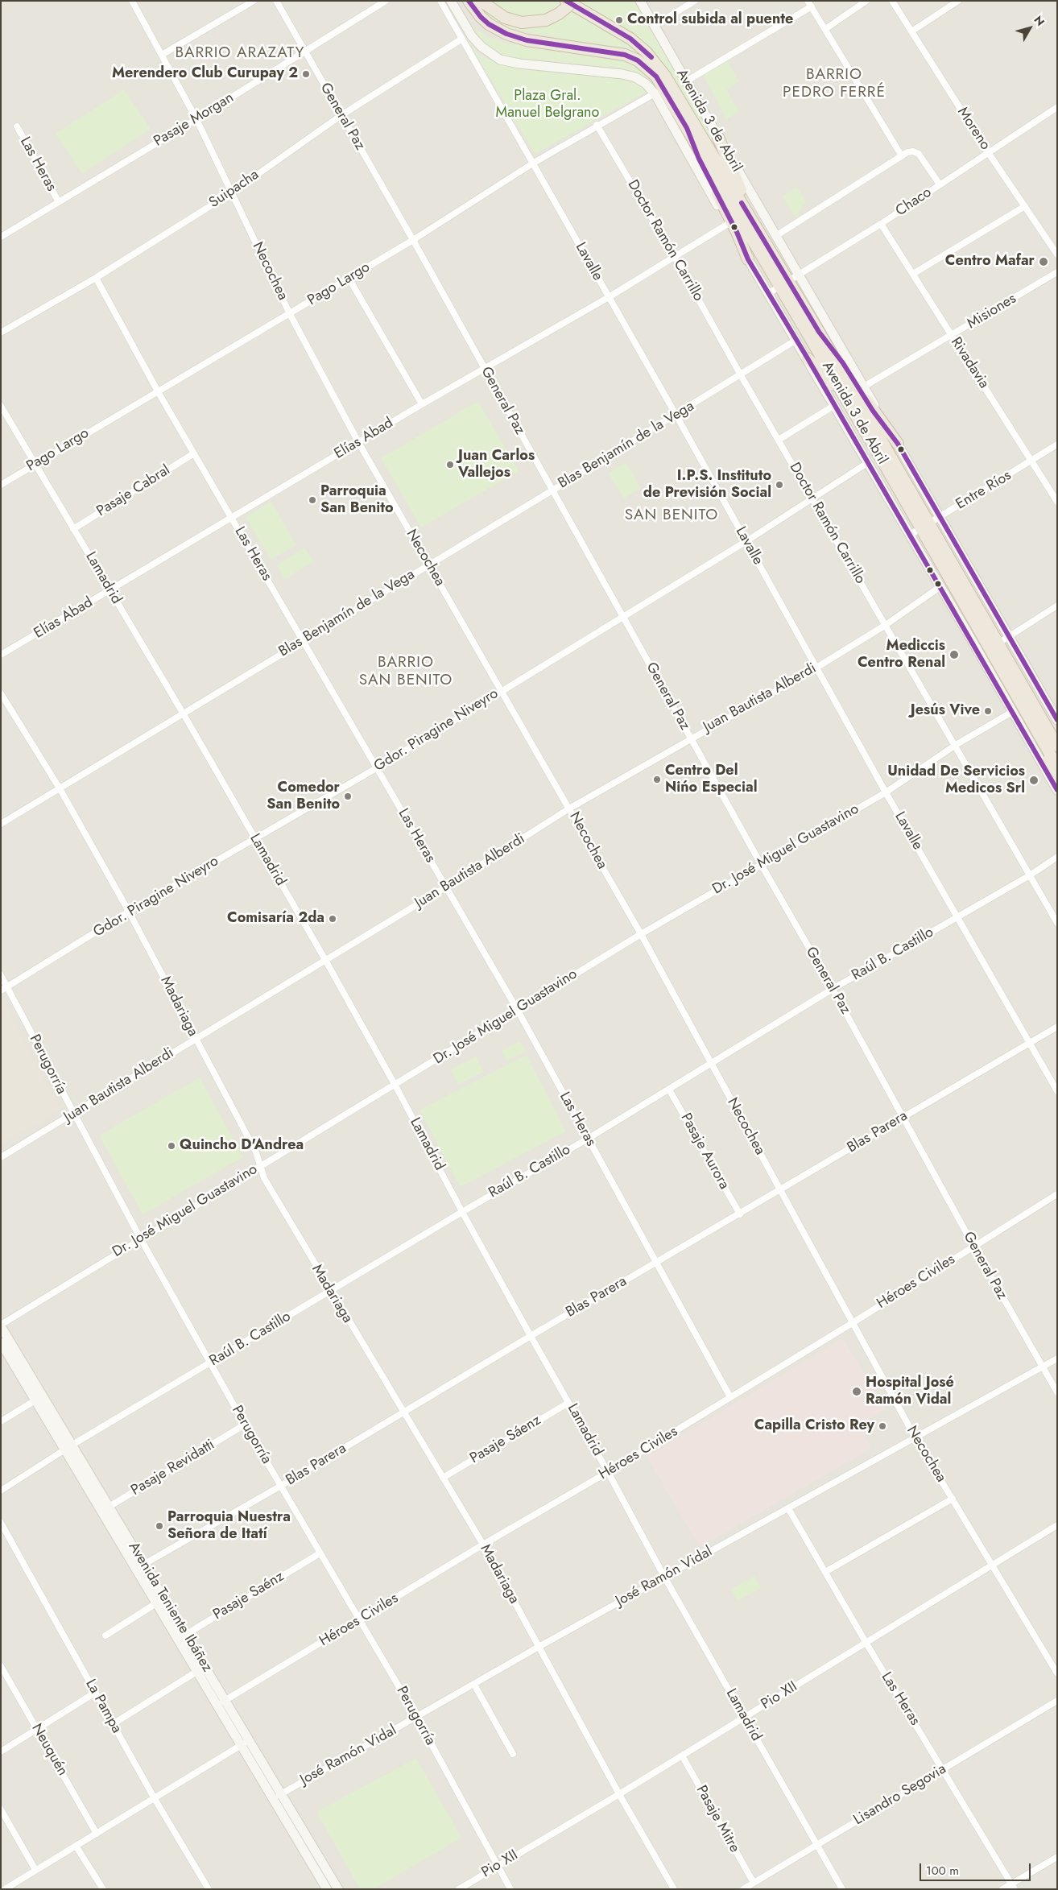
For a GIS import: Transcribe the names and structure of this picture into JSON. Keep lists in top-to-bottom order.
{
  "streets": {
    "highway": ["Avenida 3 de Abril"],
    "main road": ["Avenida Teniente Ibáñez"],
    "street": [
      "General Paz",
      "Pasaje Morgan",
      "Moreno",
      "Las Heras",
      "Suipacha",
      "Chaco",
      "Doctor Ramón Carrillo",
      "Lavalle",
      "Necochea",
      "Pago Largo",
      "Misiones",
      "Rivadavia",
      "Elías Abad",
      "Blas Benjamín de la Vega",
      "Entre Ríos",
      "Pasaje Cabral",
      "Lamadrid",
      "Juan Bautista Alberdi",
      "Gdor. Piragine Niveyro",
      "Dr. José Miguel Guastavino",
      "Raúl B. Castillo",
      "Madariaga",
      "Perugorría",
      "Blas Parera",
      "Pasaje Aurora",
      "Héroes Civiles",
      "Pasaje Sáenz",
      "Pasaje Revidatti",
      "José Ramón Vidal",
      "Pasaje Saénz",
      "Pio XII",
      "La Pampa",
      "Neuquén",
      "Lisandro Segovia",
      "Pasaje Mitre"
    ]
  },
  "crossings": [
    ["General Paz", "Pasaje Morgan"],
    ["General Paz", "Suipacha"],
    ["General Paz", "Pago Largo"],
    ["General Paz", "Elías Abad"],
    ["General Paz", "Blas Benjamín de la Vega"],
    ["General Paz", "Juan Bautista Alberdi"],
    ["General Paz", "Gdor. Piragine Niveyro"],
    ["General Paz", "Dr. José Miguel Guastavino"],
    ["General Paz", "Raúl B. Castillo"],
    ["General Paz", "Blas Parera"],
    ["General Paz", "Héroes Civiles"],
    ["General Paz", "José Ramón Vidal"],
    ["Pasaje Morgan", "Las Heras"],
    ["Pasaje Morgan", "Necochea"],
    ["Avenida 3 de Abril", "Chaco"],
    ["Avenida 3 de Abril", "Pago Largo"],
    ["Avenida 3 de Abril", "Misiones"],
    ["Avenida 3 de Abril", "Elías Abad"],
    ["Avenida 3 de Abril", "Blas Benjamín de la Vega"],
    ["Avenida 3 de Abril", "Entre Ríos"],
    ["Avenida 3 de Abril", "Juan Bautista Alberdi"],
    ["Avenida 3 de Abril", "Gdor. Piragine Niveyro"],
    ["Avenida 3 de Abril", "Dr. José Miguel Guastavino"],
    ["Moreno", "Chaco"],
    ["Las Heras", "Suipacha"],
    ["Las Heras", "Pago Largo"],
    ["Las Heras", "Elías Abad"],
    ["Las Heras", "Blas Benjamín de la Vega"],
    ["Las Heras", "Pasaje Cabral"],
    ["Las Heras", "Juan Bautista Alberdi"],
    ["Las Heras", "Gdor. Piragine Niveyro"],
    ["Las Heras", "Dr. José Miguel Guastavino"],
    ["Las Heras", "Raúl B. Castillo"],
    ["Las Heras", "Blas Parera"],
    ["Las Heras", "Héroes Civiles"],
    ["Las Heras", "José Ramón Vidal"],
    ["Las Heras", "Pio XII"],
    ["Las Heras", "Lisandro Segovia"],
    ["Suipacha", "Lavalle"],
    ["Suipacha", "Necochea"],
    ["Chaco", "Rivadavia"],
    ["Doctor Ramón Carrillo", "Pago Largo"],
    ["Doctor Ramón Carrillo", "Elías Abad"],
    ["Doctor Ramón Carrillo", "Blas Benjamín de la Vega"],
    ["Doctor Ramón Carrillo", "Juan Bautista Alberdi"],
    ["Doctor Ramón Carrillo", "Gdor. Piragine Niveyro"],
    ["Doctor Ramón Carrillo", "Dr. José Miguel Guastavino"],
    ["Doctor Ramón Carrillo", "Raúl B. Castillo"],
    ["Lavalle", "Pago Largo"],
    ["Lavalle", "Elías Abad"],
    ["Lavalle", "Blas Benjamín de la Vega"],
    ["Lavalle", "Juan Bautista Alberdi"],
    ["Lavalle", "Gdor. Piragine Niveyro"],
    ["Lavalle", "Dr. José Miguel Guastavino"],
    ["Lavalle", "Raúl B. Castillo"],
    ["Lavalle", "Blas Parera"],
    ["Necochea", "Pago Largo"],
    ["Necochea", "Elías Abad"],
    ["Necochea", "Blas Benjamín de la Vega"],
    ["Necochea", "Juan Bautista Alberdi"],
    ["Necochea", "Gdor. Piragine Niveyro"],
    ["Necochea", "Dr. José Miguel Guastavino"],
    ["Necochea", "Raúl B. Castillo"],
    ["Necochea", "Blas Parera"],
    ["Necochea", "Héroes Civiles"],
    ["Necochea", "José Ramón Vidal"],
    ["Necochea", "Pio XII"],
    ["Pago Largo", "Lamadrid"],
    ["Misiones", "Rivadavia"],
    ["Rivadavia", "Entre Ríos"],
    ["Elías Abad", "Lamadrid"],
    ["Blas Benjamín de la Vega", "Lamadrid"],
    ["Blas Benjamín de la Vega", "Madariaga"],
    ["Pasaje Cabral", "Lamadrid"],
    ["Lamadrid", "Juan Bautista Alberdi"],
    ["Lamadrid", "Gdor. Piragine Niveyro"],
    ["Lamadrid", "Dr. José Miguel Guastavino"],
    ["Lamadrid", "Raúl B. Castillo"],
    ["Lamadrid", "Blas Parera"],
    ["Lamadrid", "Héroes Civiles"],
    ["Lamadrid", "Pasaje Sáenz"],
    ["Lamadrid", "José Ramón Vidal"],
    ["Lamadrid", "Pio XII"],
    ["Lamadrid", "Lisandro Segovia"],
    ["Juan Bautista Alberdi", "Madariaga"],
    ["Juan Bautista Alberdi", "Perugorría"],
    ["Gdor. Piragine Niveyro", "Madariaga"],
    ["Gdor. Piragine Niveyro", "Perugorría"],
    ["Dr. José Miguel Guastavino", "Madariaga"],
    ["Dr. José Miguel Guastavino", "Perugorría"],
    ["Dr. José Miguel Guastavino", "Avenida Teniente Ibáñez"],
    ["Raúl B. Castillo", "Madariaga"],
    ["Raúl B. Castillo", "Perugorría"],
    ["Raúl B. Castillo", "Pasaje Aurora"],
    ["Raúl B. Castillo", "Avenida Teniente Ibáñez"],
    ["Madariaga", "Blas Parera"],
    ["Madariaga", "Héroes Civiles"],
    ["Madariaga", "Pasaje Sáenz"],
    ["Madariaga", "José Ramón Vidal"],
    ["Madariaga", "Pio XII"],
    ["Perugorría", "Blas Parera"],
    ["Perugorría", "Héroes Civiles"],
    ["Perugorría", "Pasaje Revidatti"],
    ["Perugorría", "José Ramón Vidal"],
    ["Perugorría", "Pasaje Saénz"],
    ["Perugorría", "Pio XII"],
    ["Blas Parera", "Pasaje Aurora"],
    ["Blas Parera", "Avenida Teniente Ibáñez"],
    ["Héroes Civiles", "Avenida Teniente Ibáñez"],
    ["Pasaje Revidatti", "Avenida Teniente Ibáñez"],
    ["José Ramón Vidal", "Avenida Teniente Ibáñez"],
    ["Pasaje Saénz", "Avenida Teniente Ibáñez"],
    ["Pio XII", "Pasaje Mitre"],
    ["Lisandro Segovia", "Pasaje Mitre"]
  ],
  "districts": [
    "BARRIO ARAZATY",
    "BARRIO PEDRO FERRÉ",
    "SAN BENITO",
    "BARRIO SAN BENITO"
  ],
  "parks": ["Plaza Gral. Manuel Belgrano"],
  "places": [
    "Control subida al puente",
    "Merendero Club Curupay 2",
    "Centro Mafar",
    "Juan Carlos Vallejos",
    "I.P.S. Instituto de Previsión Social",
    "Parroquia San Benito",
    "Mediccis Centro Renal",
    "Jesús Vive",
    "Centro Del Nińo Especial",
    "Unidad De Servicios Medicos Srl",
    "Comedor San Benito",
    "Comisaría 2da",
    "Quincho D'Andrea",
    "Hospital José Ramón Vidal",
    "Capilla Cristo Rey",
    "Parroquia Nuestra Señora de Itatí"
  ],
  "scale_bar": "100 m",
  "north": "top right"
}
